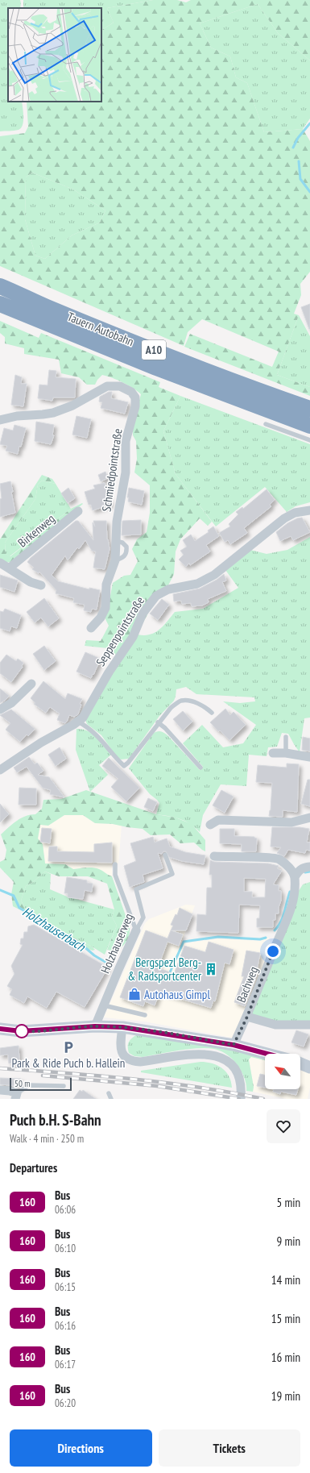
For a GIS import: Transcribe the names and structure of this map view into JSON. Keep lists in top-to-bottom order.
{
  "streets": {
    "highway": ["Tauern Autobahn", "A10"],
    "street": [
      "Schmiedpointstraße",
      "Birkenweg",
      "Seppenpointstraße",
      "Holzhauserweg",
      "Bachweg"
    ]
  },
  "water": ["Holzhauserbach"],
  "places": {
    "building": ["Bergspezl Berg- & Radsportcenter"],
    "shop": ["Autohaus Gimpl"],
    "parking": ["Park & Ride Puch b. Hallein"]
  },
  "lines": ["bus line 160"],
  "scale_bar": "50 m",
  "north": "top left",
  "page": {
    "scale": "50 m",
    "heading": [
      ["Puch b.H. S-Bahn", "Walk · 4 min · 250 m"],
      "Departures"
    ],
    "list": [
      {
        "mark": "160",
        "name": "Bus",
        "note": "06:06",
        "value": "5 min"
      },
      {
        "mark": "160",
        "name": "Bus",
        "note": "06:10",
        "value": "9 min"
      },
      {
        "mark": "160",
        "name": "Bus",
        "note": "06:15",
        "value": "14 min"
      },
      {
        "mark": "160",
        "name": "Bus",
        "note": "06:16",
        "value": "15 min"
      },
      {
        "mark": "160",
        "name": "Bus",
        "note": "06:17",
        "value": "16 min"
      },
      {
        "mark": "160",
        "name": "Bus",
        "note": "06:20",
        "value": "19 min"
      }
    ],
    "buttons": ["Directions", "Tickets"]
  }
}
